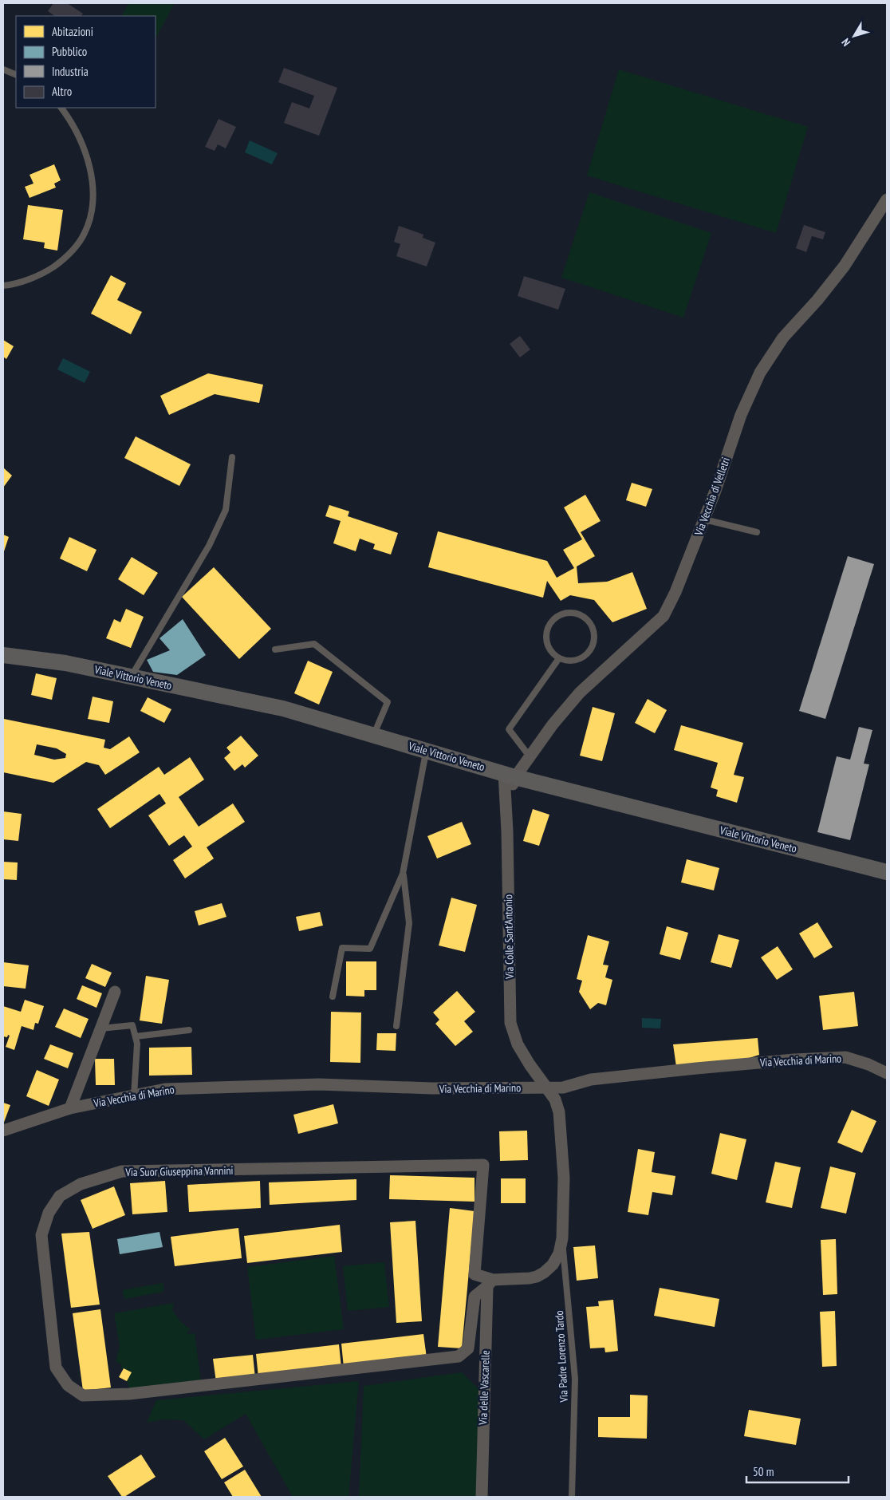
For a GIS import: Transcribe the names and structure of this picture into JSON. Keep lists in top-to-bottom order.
{
  "streets": {
    "main road": ["Viale Vittorio Veneto"],
    "street": [
      "Via Vecchia di Velletri",
      "Via Colle Sant'Antonio",
      "Via Vecchia di Marino",
      "Via Suor Giuseppina Vannini",
      "Via delle Vascarelle"
    ],
    "lane": ["Via Padre Lorenzo Tardo"]
  },
  "crossings": [
    ["Via Vecchia di Velletri", "Viale Vittorio Veneto"],
    ["Via Vecchia di Velletri", "Via Colle Sant'Antonio"],
    ["Viale Vittorio Veneto", "Via Colle Sant'Antonio"],
    ["Via Colle Sant'Antonio", "Via Vecchia di Marino"],
    ["Via Colle Sant'Antonio", "Via Suor Giuseppina Vannini"],
    ["Via Vecchia di Marino", "Via Suor Giuseppina Vannini"],
    ["Via Suor Giuseppina Vannini", "Via Padre Lorenzo Tardo"],
    ["Via Suor Giuseppina Vannini", "Via delle Vascarelle"]
  ],
  "legend": [
    "Abitazioni",
    "Pubblico",
    "Industria",
    "Altro"
  ],
  "scale_bar": "50 m",
  "north": "bottom left"
}
